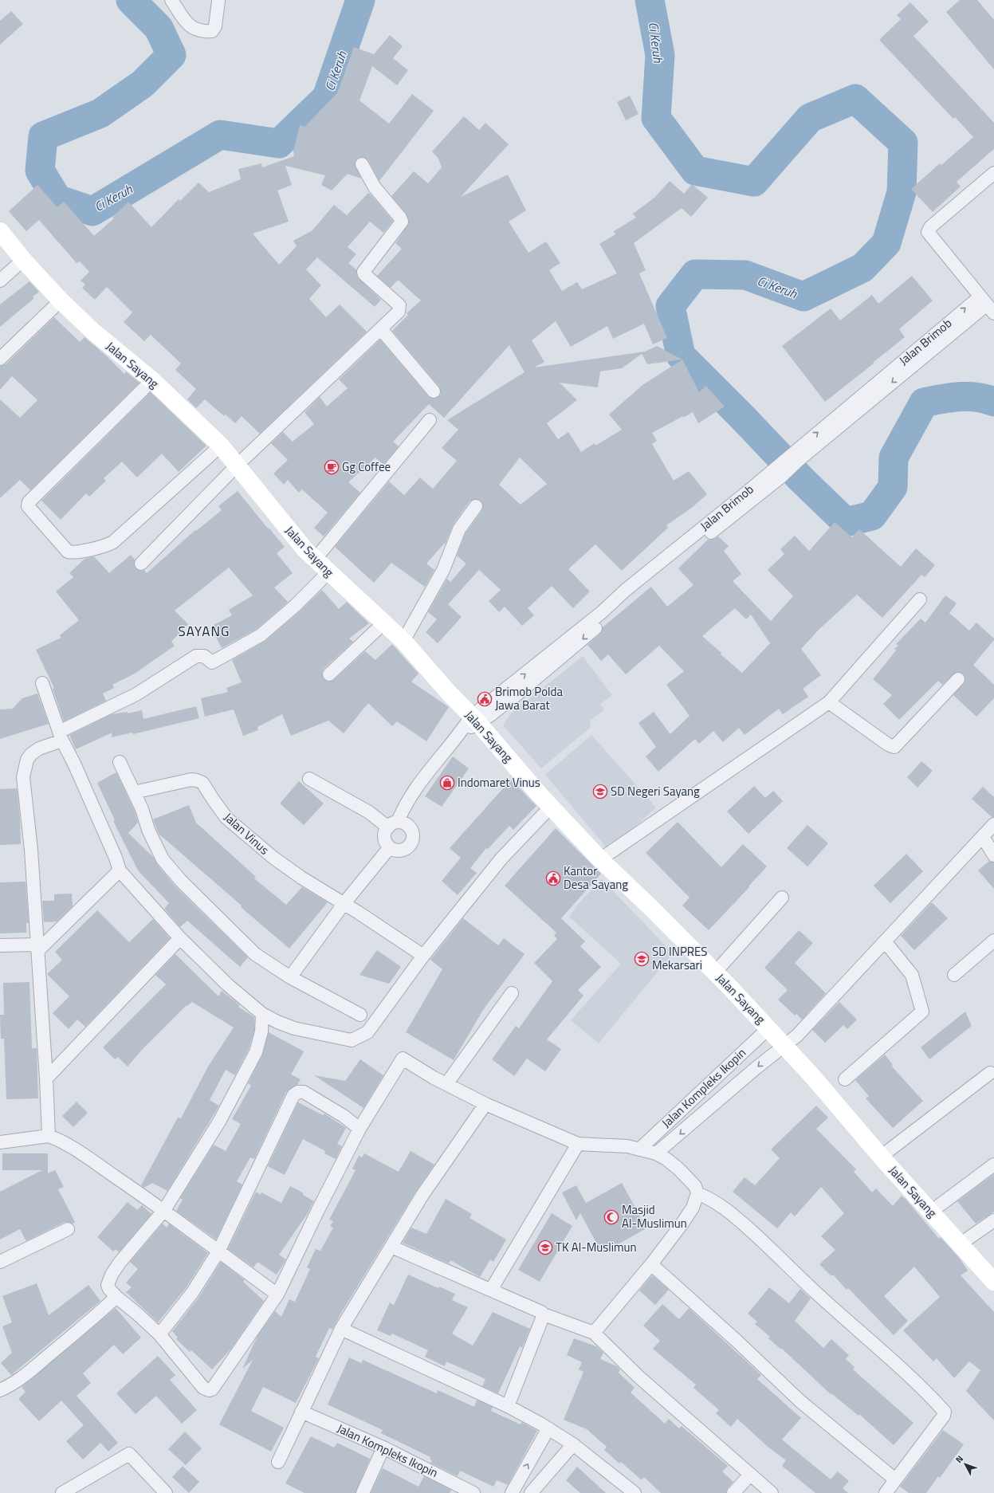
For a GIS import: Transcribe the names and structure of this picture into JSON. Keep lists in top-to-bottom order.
{
  "streets": {
    "main road": ["Jalan Sayang"],
    "street": ["Jalan Brimob", "Jalan Vinus", "Jalan Kompleks Ikopin"]
  },
  "crossings": [
    ["Jalan Brimob", "Jalan Sayang"],
    ["Jalan Sayang", "Jalan Kompleks Ikopin"]
  ],
  "districts": ["SAYANG"],
  "water": ["Ci Keruh"],
  "places": {
    "cafe": ["Gg Coffee"],
    "public building": ["Brimob Polda Jawa Barat", "Kantor Desa Sayang"],
    "shop": ["Indomaret Vinus"],
    "school or university": ["SD Negeri Sayang", "SD INPRES Mekarsari", "TK Al-Muslimun"],
    "mosque": ["Masjid Al-Muslimun"]
  },
  "north": "top left"
}
